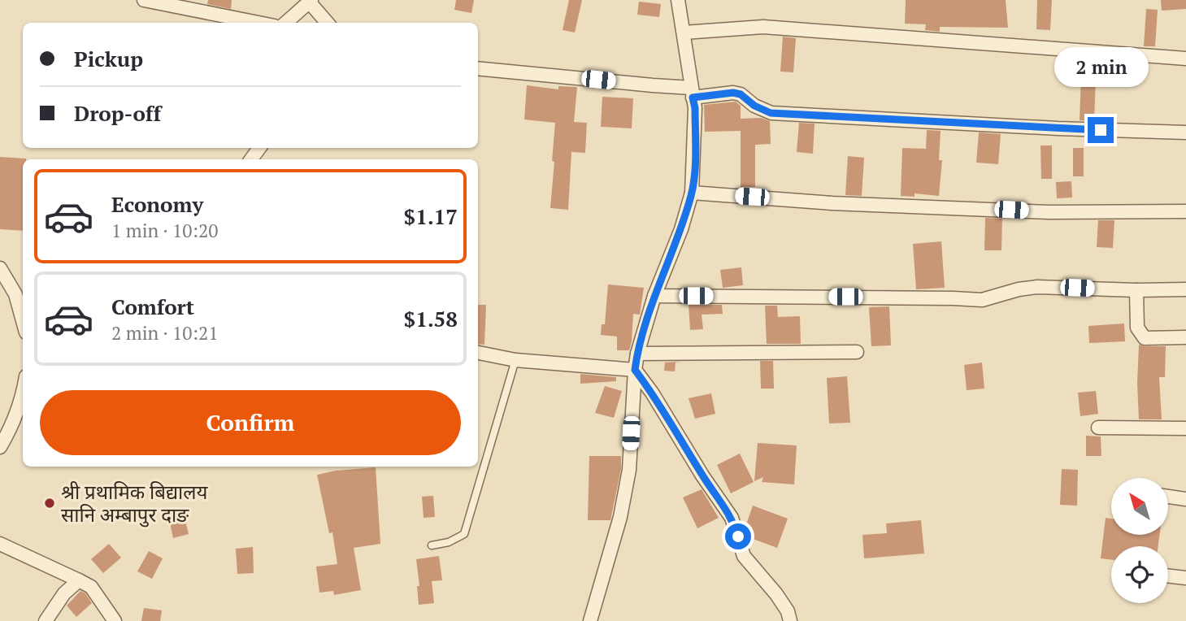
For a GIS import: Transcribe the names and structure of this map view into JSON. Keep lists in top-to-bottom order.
{
  "places": ["श्री प्रथामिक बिद्यालय सानि अम्बापुर दाङ"],
  "north": "top left",
  "page": {
    "banner": ["Pickup", "Drop-off"],
    "bubble": "2 min",
    "list": [
      {
        "name": "Economy",
        "note": "1 min · 10:20",
        "value": "$1.17"
      },
      {
        "name": "Comfort",
        "note": "2 min · 10:21",
        "value": "$1.58"
      }
    ],
    "buttons": "Confirm"
  }
}
